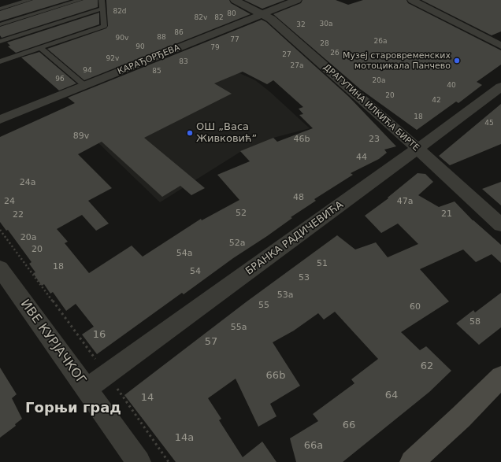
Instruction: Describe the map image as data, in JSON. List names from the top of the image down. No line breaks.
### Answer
{"streets":{"street":["КАРАЂОРЂЕВА","ДРАГУТИНА ИЛКИЋА БИРТЕ","БРАНКА РАДИЧЕВИЋА","ИВЕ КУРЈАЧКОГ"]},"crossings":[["КАРАЂОРЂЕВА","ДРАГУТИНА ИЛКИЋА БИРТЕ"],["ДРАГУТИНА ИЛКИЋА БИРТЕ","БРАНКА РАДИЧЕВИЋА"],["БРАНКА РАДИЧЕВИЋА","ИВЕ КУРЈАЧКОГ"]],"districts":["Горњи град"],"places":["Музеј старовременских мотоцикала Панчево","ОШ „Васа Живковић”"],"house_numbers":["82d","80","82v","82","30a","32","86","88","90v","77","26a","28","90","79","26","27","92v","83","27a","94","85","96","20a","40","20","42","18","45","89v","46b","23","44","24a","48","24","47a","52","21","22","20a","52a","20","54a","51","18","54","53","53a","55","60","58","55a","16","57","62","66b","64","14","66","14a","66a"]}
